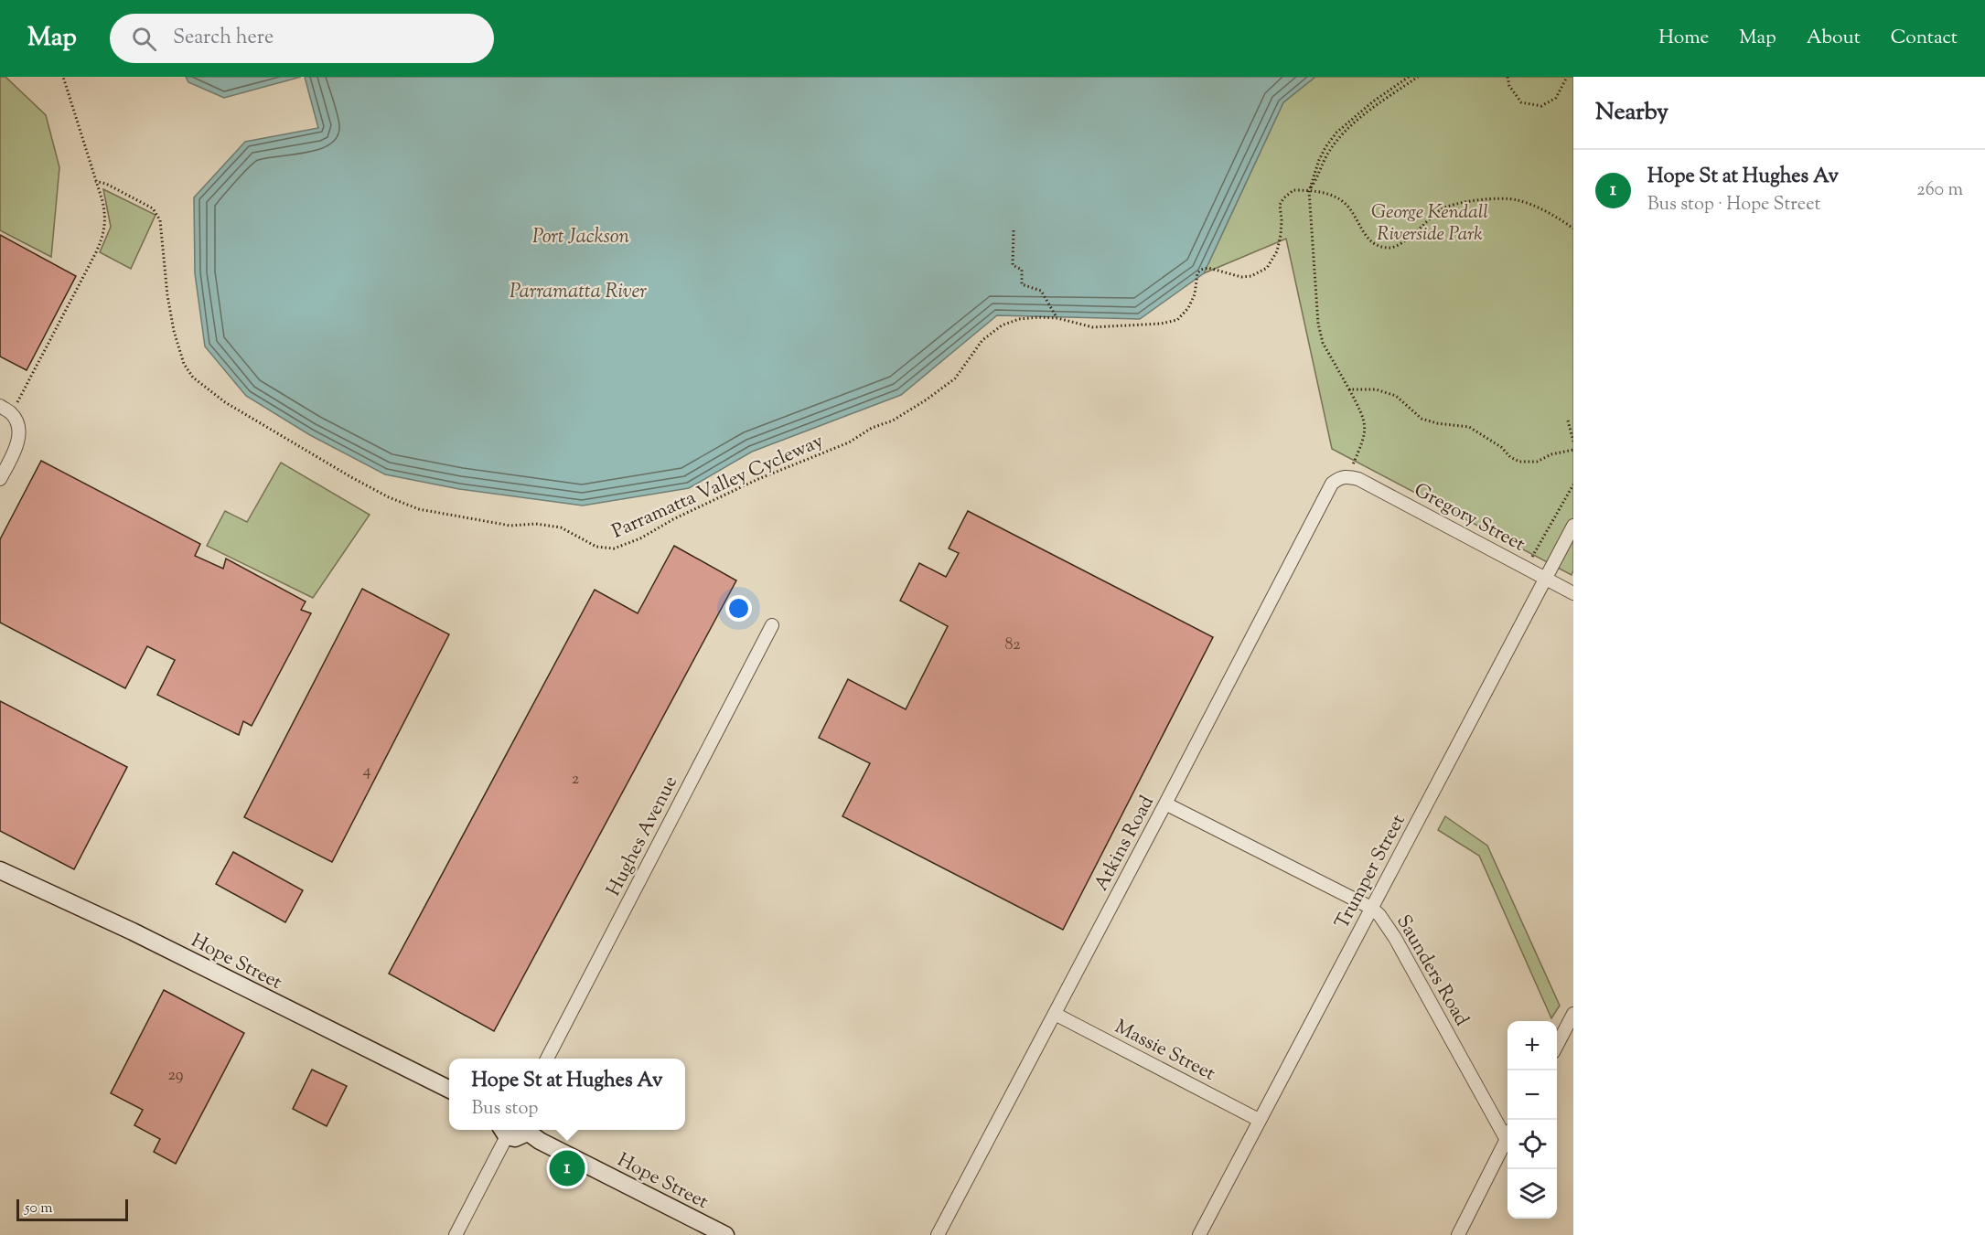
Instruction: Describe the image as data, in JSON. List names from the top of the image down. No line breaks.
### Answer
{"streets":{"street":["Gregory Street","Hughes Avenue","Atkins Road","Trumper Street","Hope Street","Saunders Road","Massie Street"],"path":["Parramatta Valley Cycleway"]},"crossings":[["Gregory Street","Atkins Road"],["Gregory Street","Trumper Street"],["Atkins Road","Saunders Road"],["Atkins Road","Massie Street"],["Trumper Street","Saunders Road"],["Trumper Street","Massie Street"]],"water":["Port Jackson","Parramatta River"],"parks":["George Kendall Riverside Park"],"house_numbers":["82","4","2","29"],"scale_bar":"50 m","page":{"header":"Map","search":"Search here","nav":["Home","Map","About","Contact"],"heading":"Nearby","list":[{"mark":"1","name":"Hope St at Hughes Av","note":"Bus stop · Hope Street","value":"260 m"}],"map_buttons":["+","−"],"popup":["Hope St at Hughes Av","Bus stop"],"pins":"1","scale":"50 m"}}
